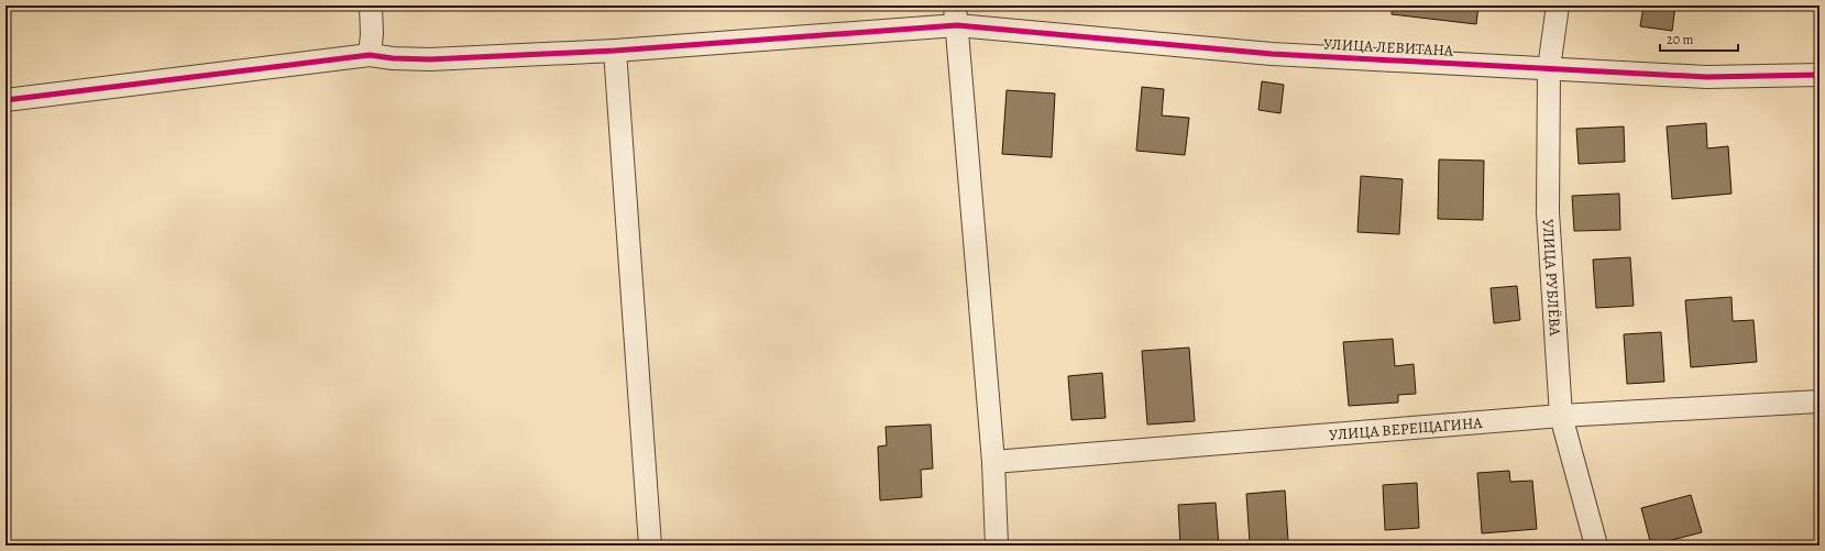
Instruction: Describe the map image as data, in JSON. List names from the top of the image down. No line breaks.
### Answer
{"streets":{"street":["УЛИЦА ЛЕВИТАНА","УЛИЦА РУБЛЁВА","УЛИЦА ВЕРЕЩАГИНА"]},"crossings":[["УЛИЦА ЛЕВИТАНА","УЛИЦА РУБЛЁВА"],["УЛИЦА РУБЛЁВА","УЛИЦА ВЕРЕЩАГИНА"]],"scale_bar":"20 m"}
